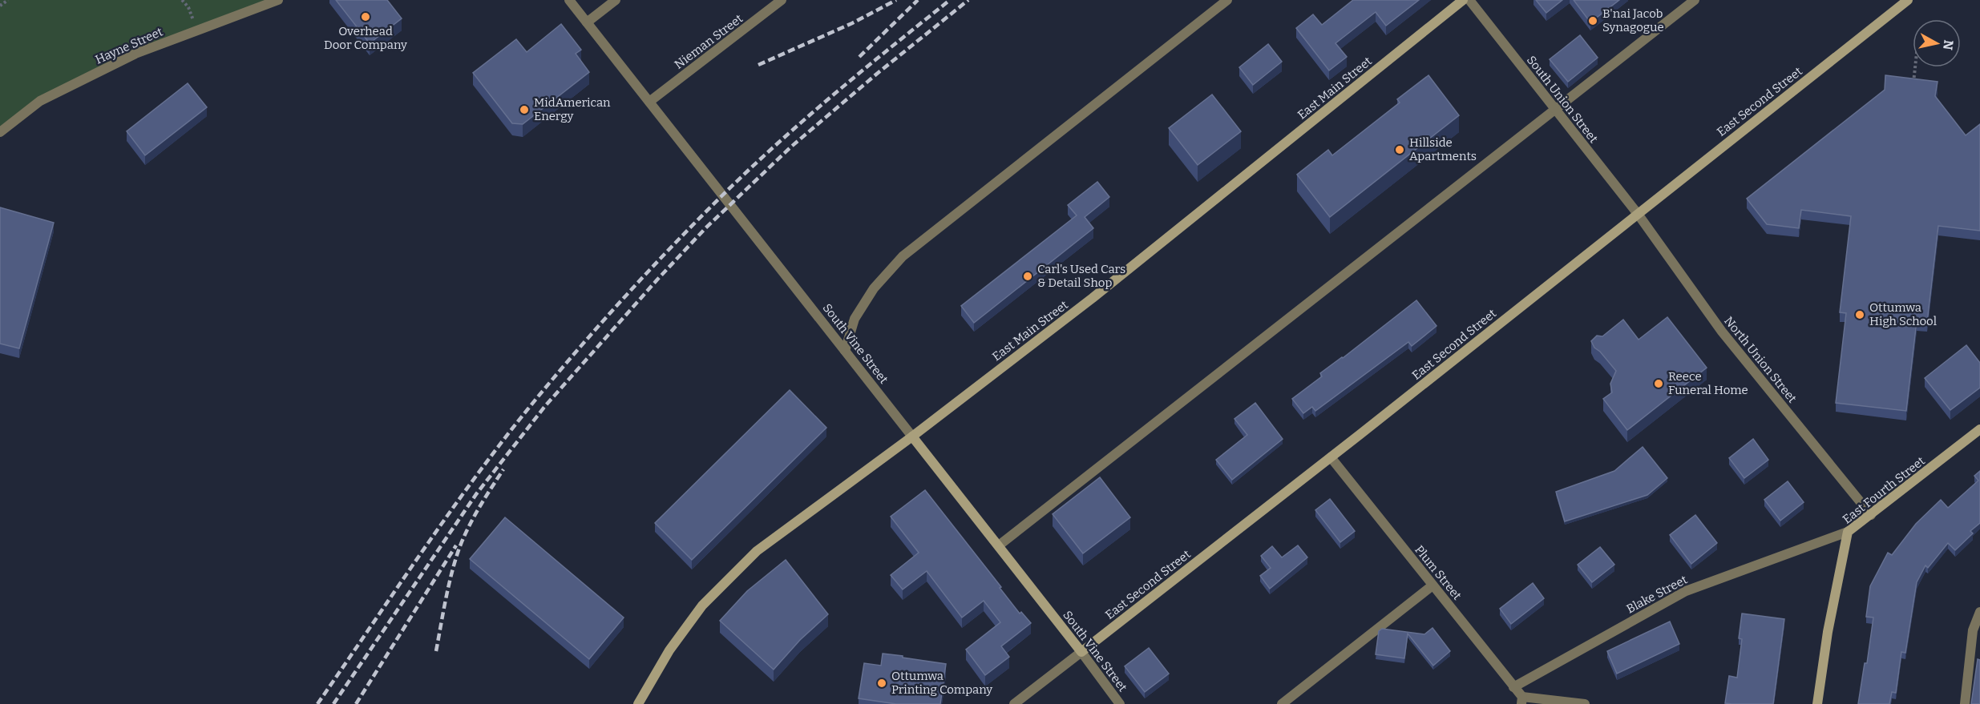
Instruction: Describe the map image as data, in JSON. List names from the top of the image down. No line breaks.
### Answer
{"streets":{"main road":["East Main Street","East Second Street","South Vine Street","East Fourth Street"],"street":["Nieman Street","Hayne Street","South Union Street","North Union Street","Plum Street","Blake Street"]},"crossings":[["Nieman Street","South Vine Street"],["East Main Street","South Vine Street"],["South Union Street","East Second Street"],["South Union Street","North Union Street"],["East Second Street","South Vine Street"],["East Second Street","North Union Street"],["East Second Street","Plum Street"],["North Union Street","East Fourth Street"],["East Fourth Street","Blake Street"],["Plum Street","Blake Street"]],"places":["Overhead Door Company","B'nai Jacob Synagogue","MidAmerican Energy","Hillside Apartments","Carl's Used Cars & Detail Shop","Ottumwa High School","Reece Funeral Home","Ottumwa Printing Company"],"north":"right"}
